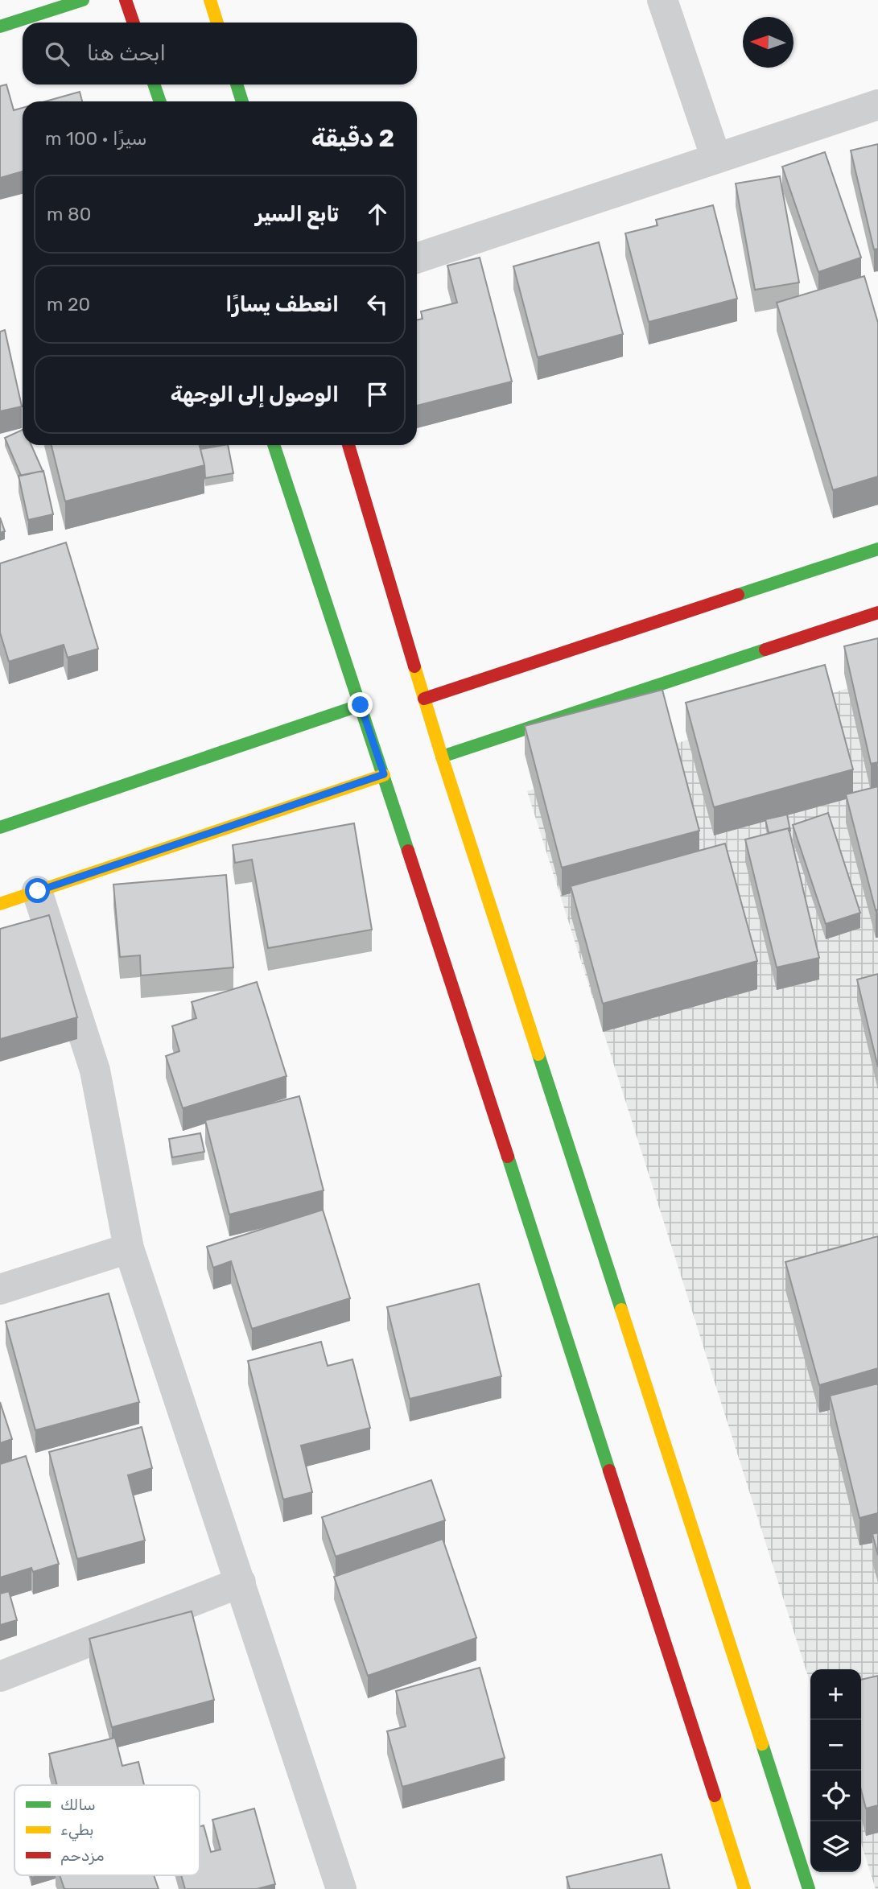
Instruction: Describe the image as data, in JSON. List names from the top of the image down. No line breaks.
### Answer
{"legend":["سالك","بطيء","مزدحم"],"north":"left","page":{"search":"ابحث هنا","heading":["2 دقيقة","سيرًا · 100 m"],"list":[["تابع السير","80 m"],["انعطف يسارًا","20 m"],"الوصول إلى الوجهة"],"map_buttons":["+","−"]}}
